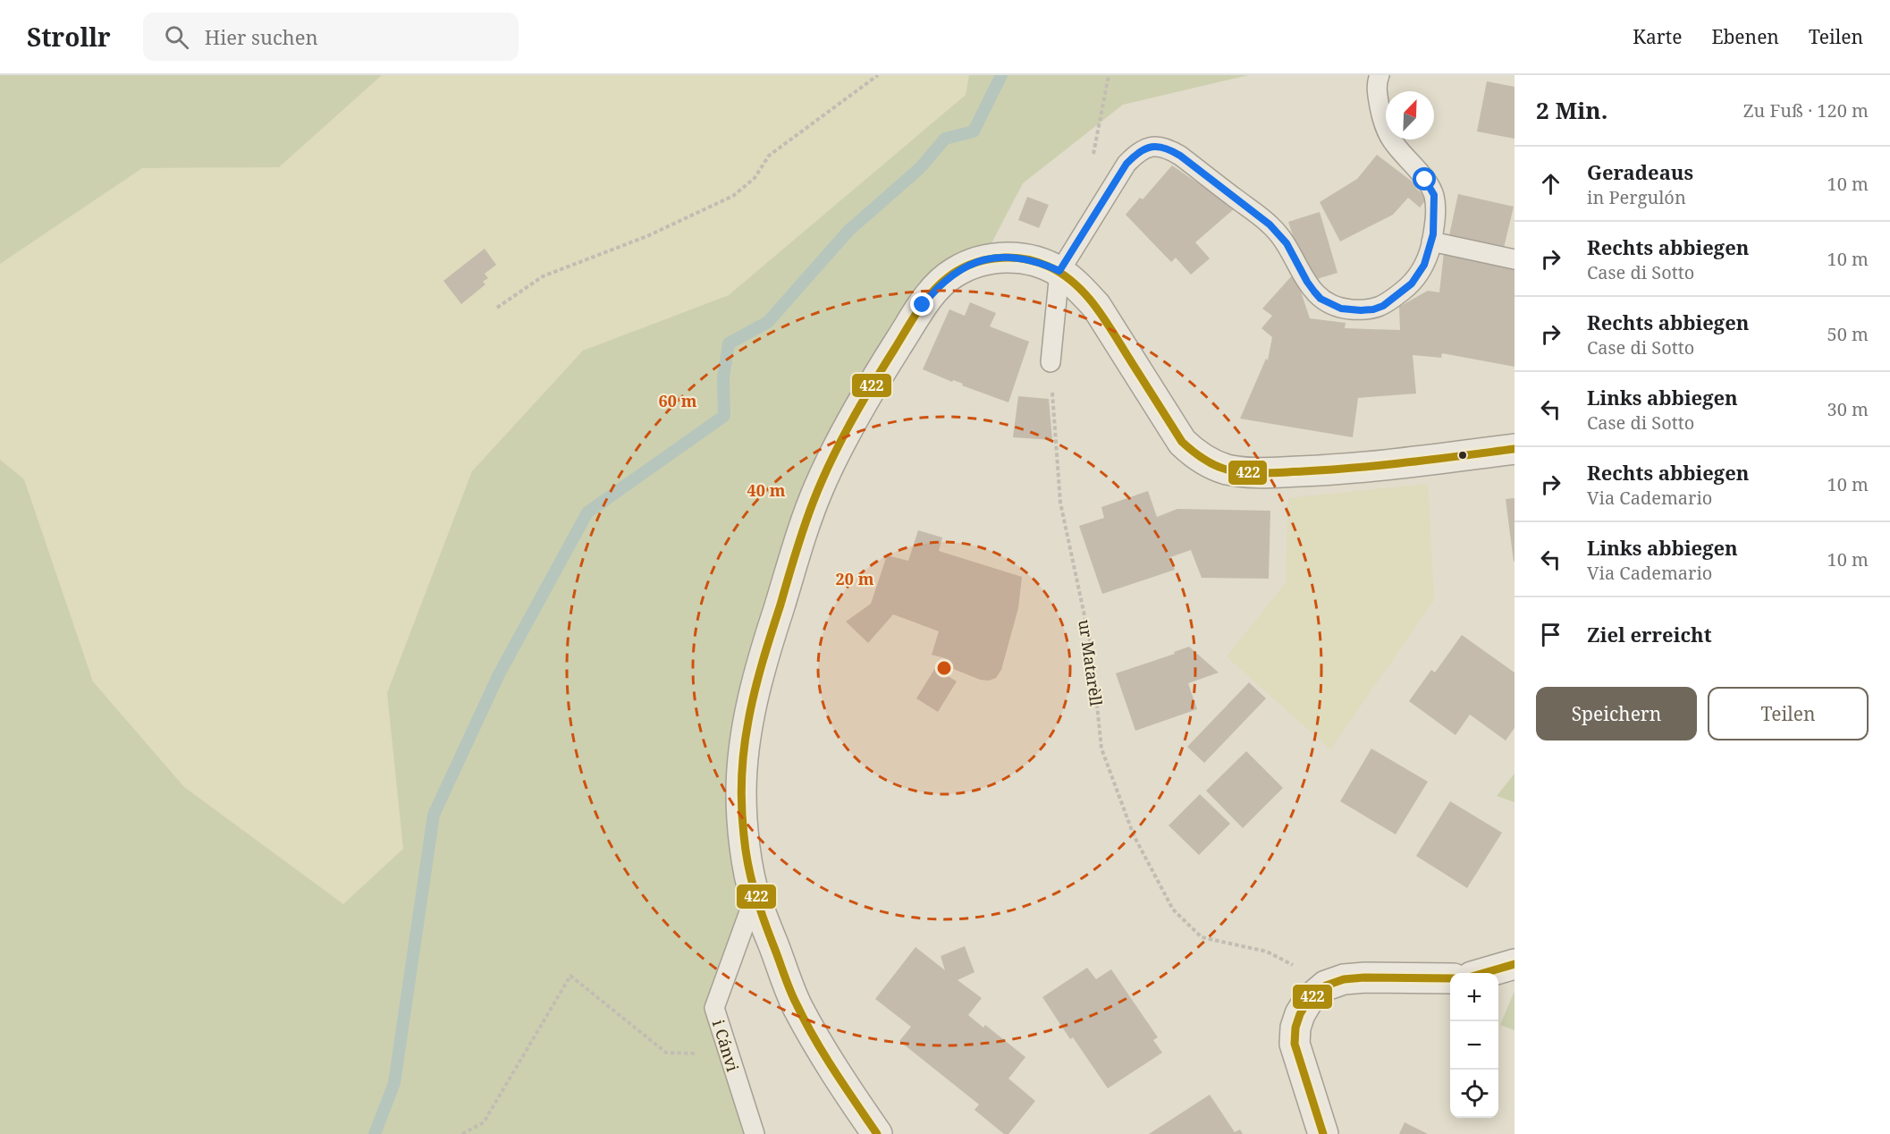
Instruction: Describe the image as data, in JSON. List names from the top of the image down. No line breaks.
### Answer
{"streets":{"lane":["i Cánvi"],"path":["ur Matarèll"]},"lines":["transit line 422"],"north":"top right","page":{"header":"Strollr","search":"Hier suchen","nav":["Karte","Ebenen","Teilen"],"heading":["2 Min.","Zu Fuß · 120 m"],"list":[["Geradeaus","in Pergulón","10 m"],["Rechts abbiegen","Case di Sotto","10 m"],["Rechts abbiegen","Case di Sotto","50 m"],["Links abbiegen","Case di Sotto","30 m"],["Rechts abbiegen","Via Cademario","10 m"],["Links abbiegen","Via Cademario","10 m"],"Ziel erreicht"],"buttons":["Speichern","Teilen"],"map_buttons":["+","−"]},"rings":["60 m","40 m","20 m"]}
